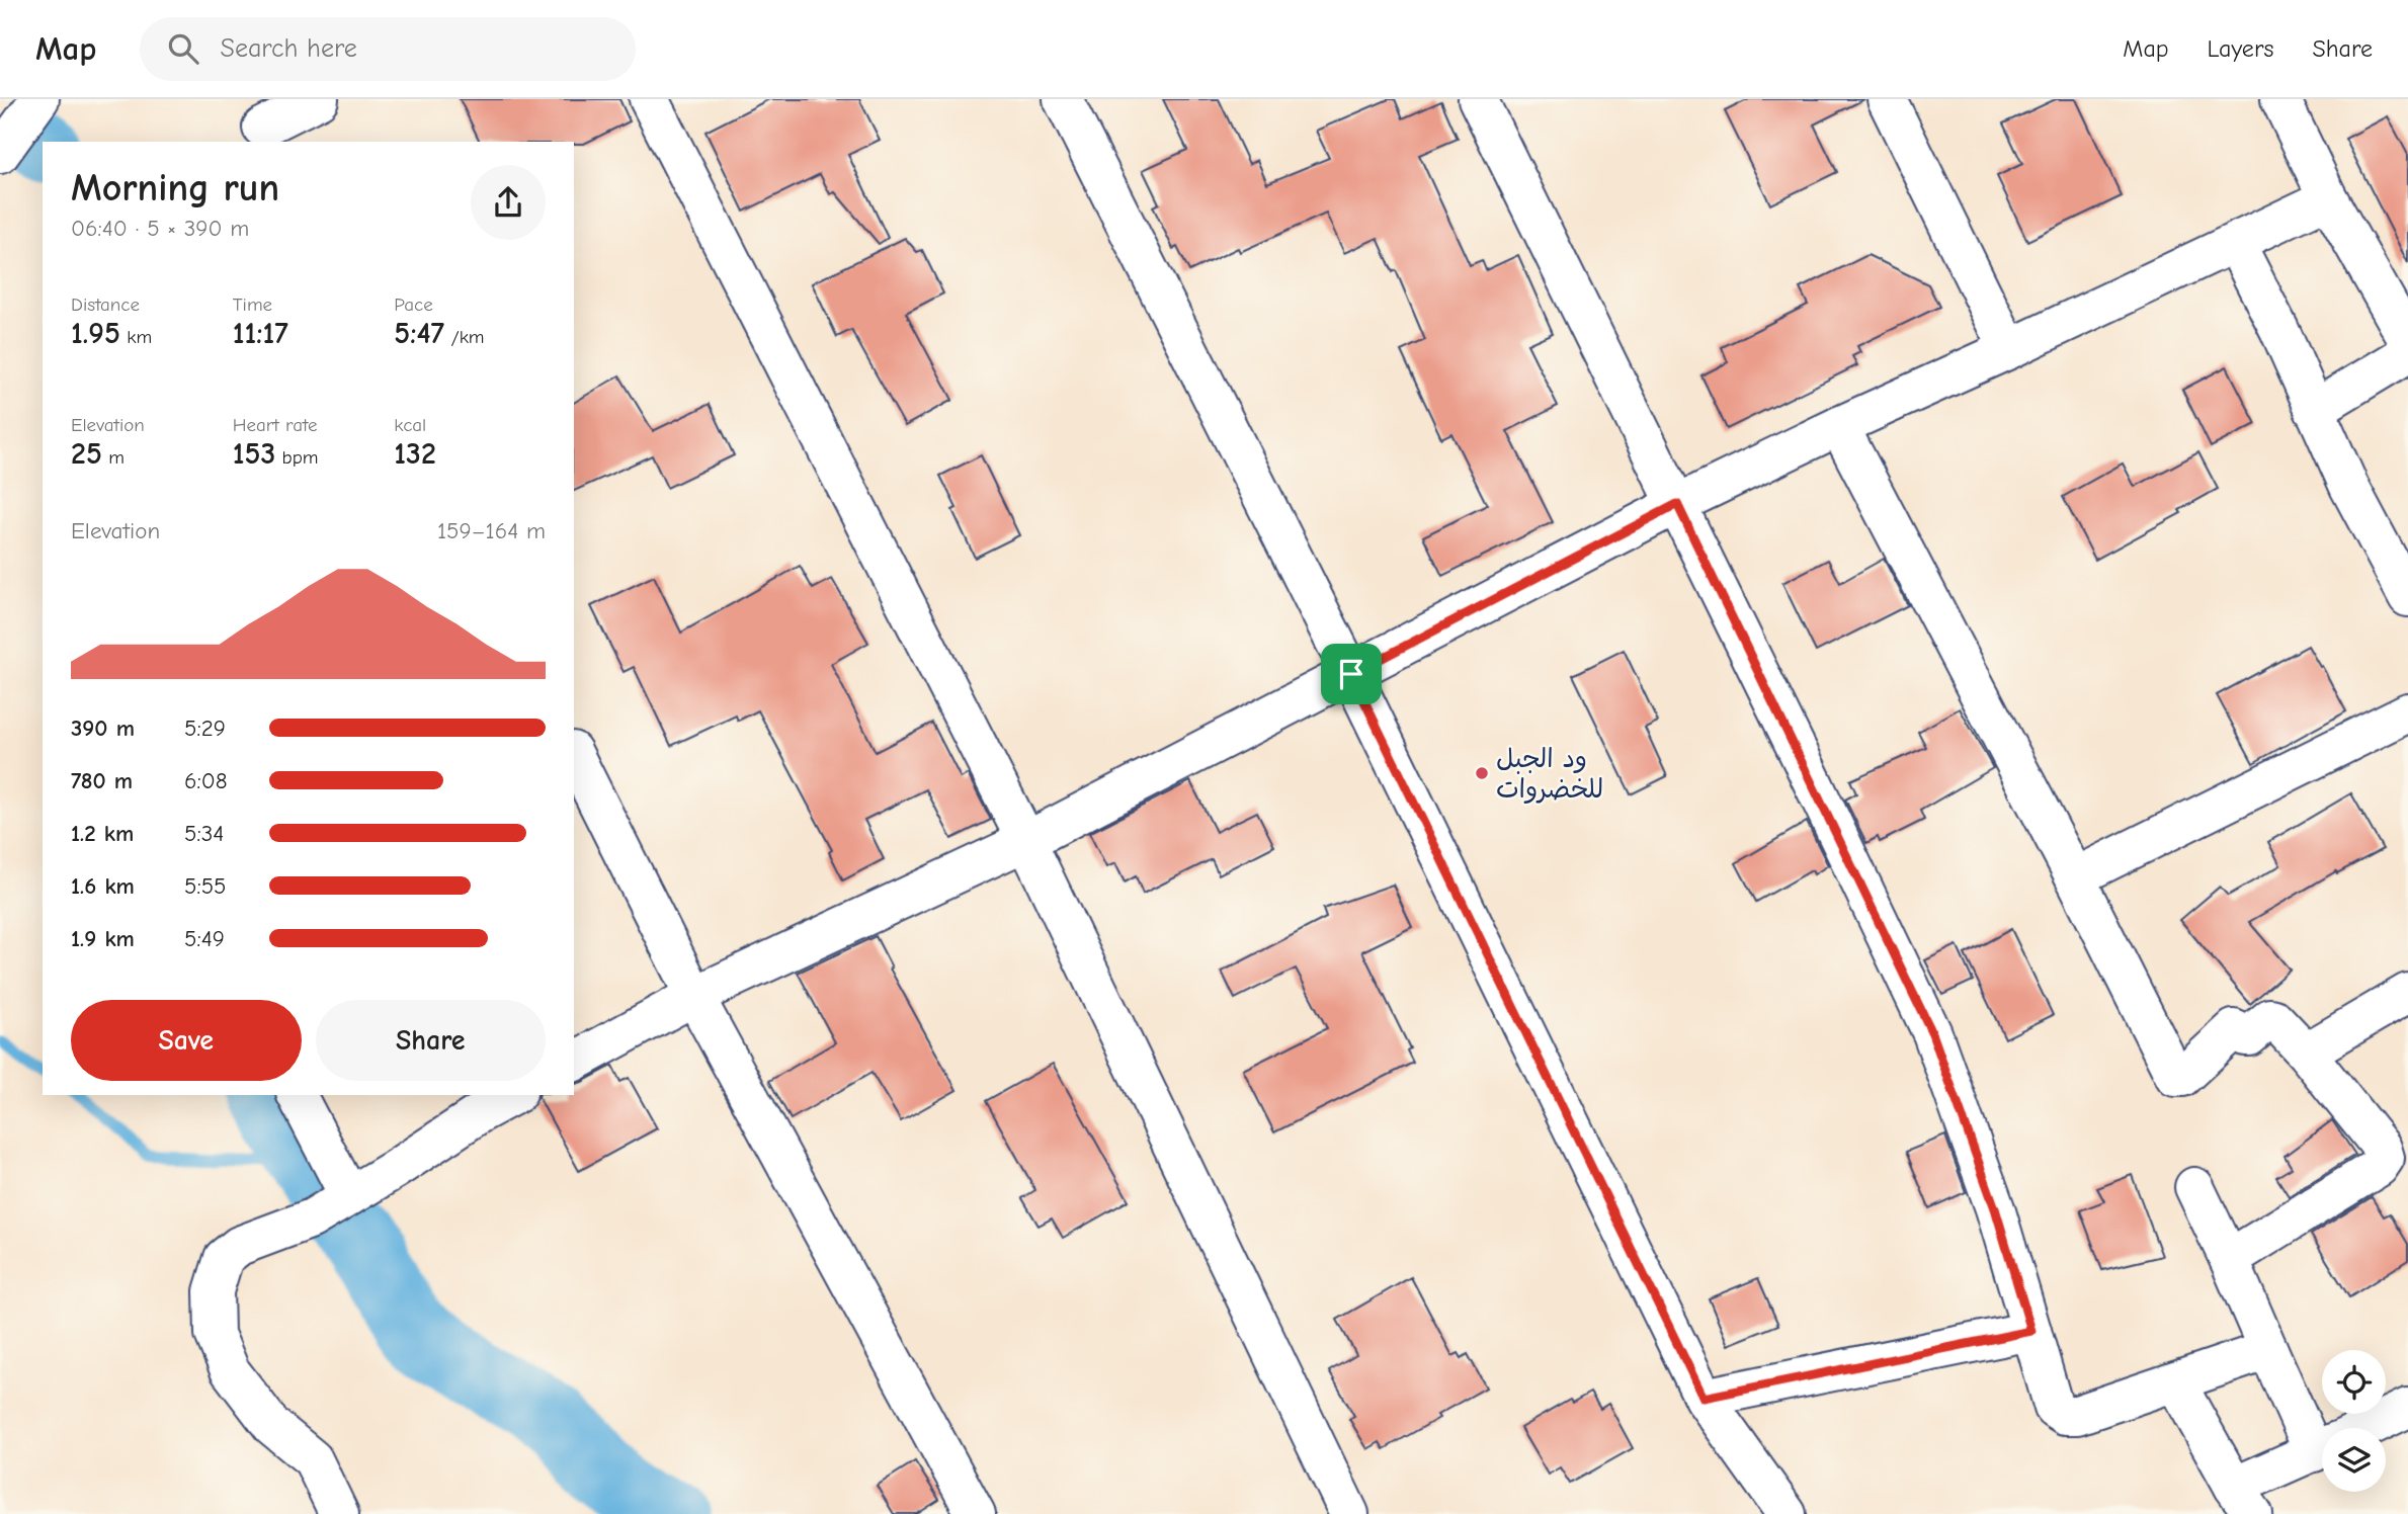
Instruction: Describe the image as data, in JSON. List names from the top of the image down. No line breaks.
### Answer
{"places":["ود الجبل للخضروات"],"page":{"header":"Map","search":"Search here","nav":["Map","Layers","Share"],"heading":["Morning run","06:40 · 5 × 390 m"],"stats":[["Distance","1.95 km"],["Time","11:17"],["Pace","5:47 /km"],["Elevation","25 m"],["Heart rate","153 bpm"],["kcal","132"]],"chart":["Elevation","159–164 m"],"list":[{"name":"390 m","note":"5:29"},{"name":"780 m","note":"6:08"},{"name":"1.2 km","note":"5:34"},{"name":"1.6 km","note":"5:55"},{"name":"1.9 km","note":"5:49"}],"buttons":["Save","Share"]}}
